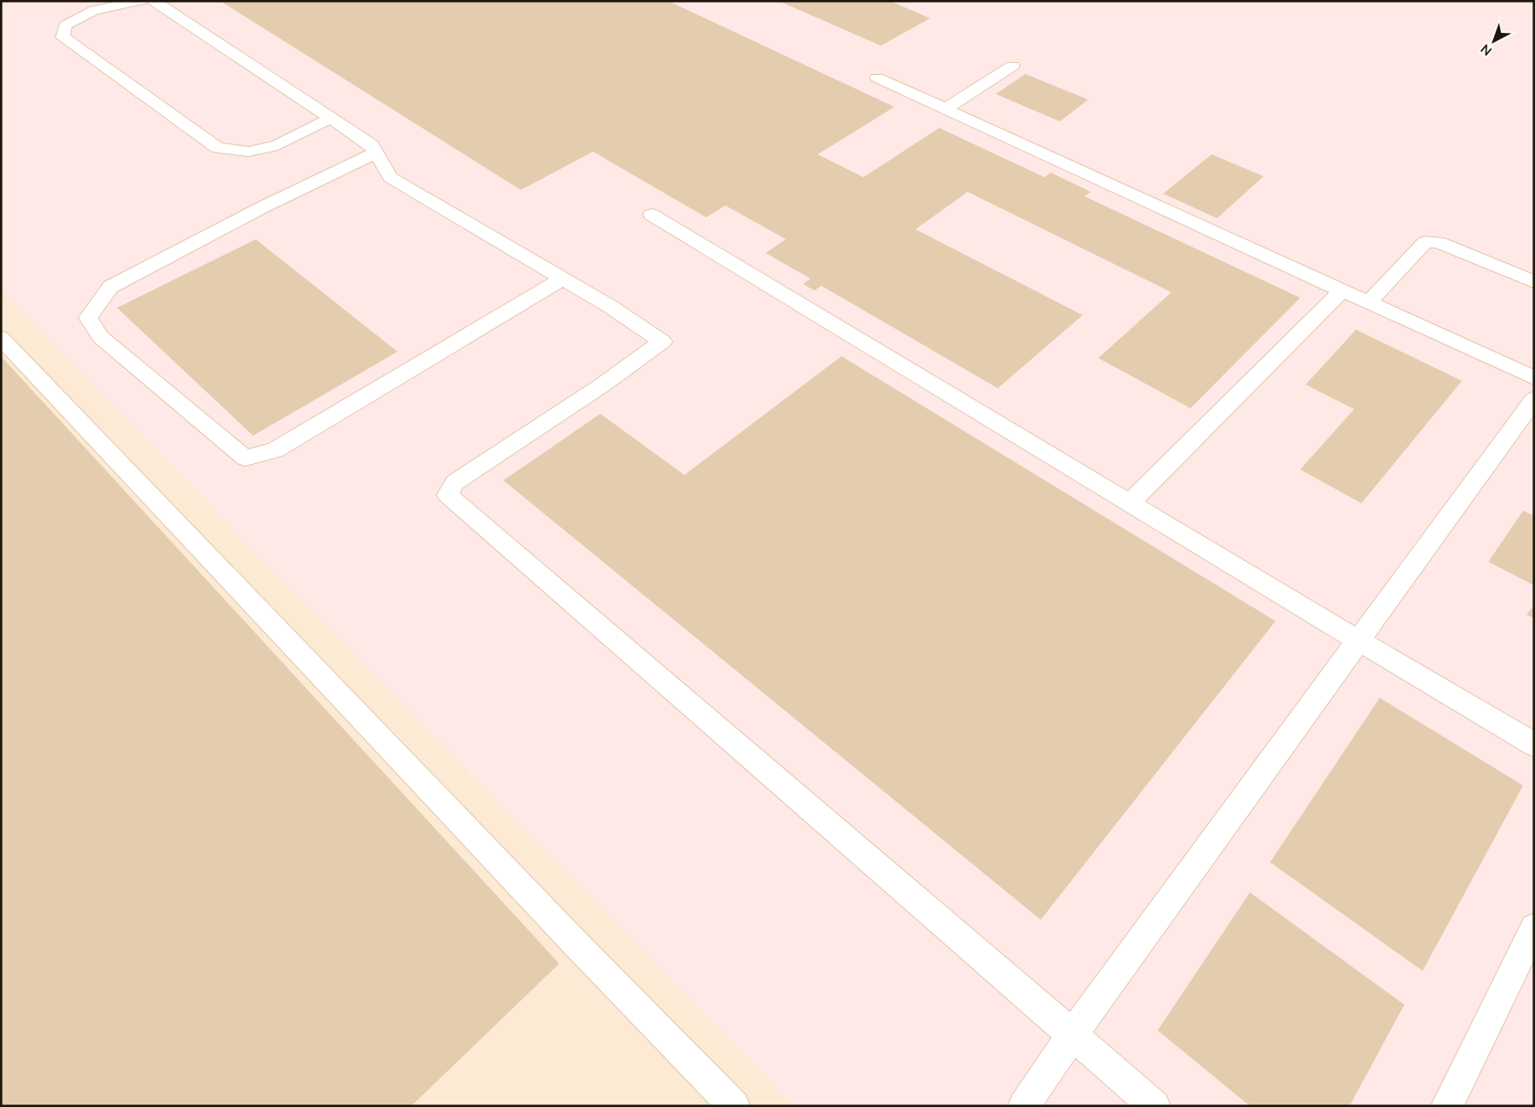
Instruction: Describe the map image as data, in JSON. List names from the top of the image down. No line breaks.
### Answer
{"north":"bottom left"}
